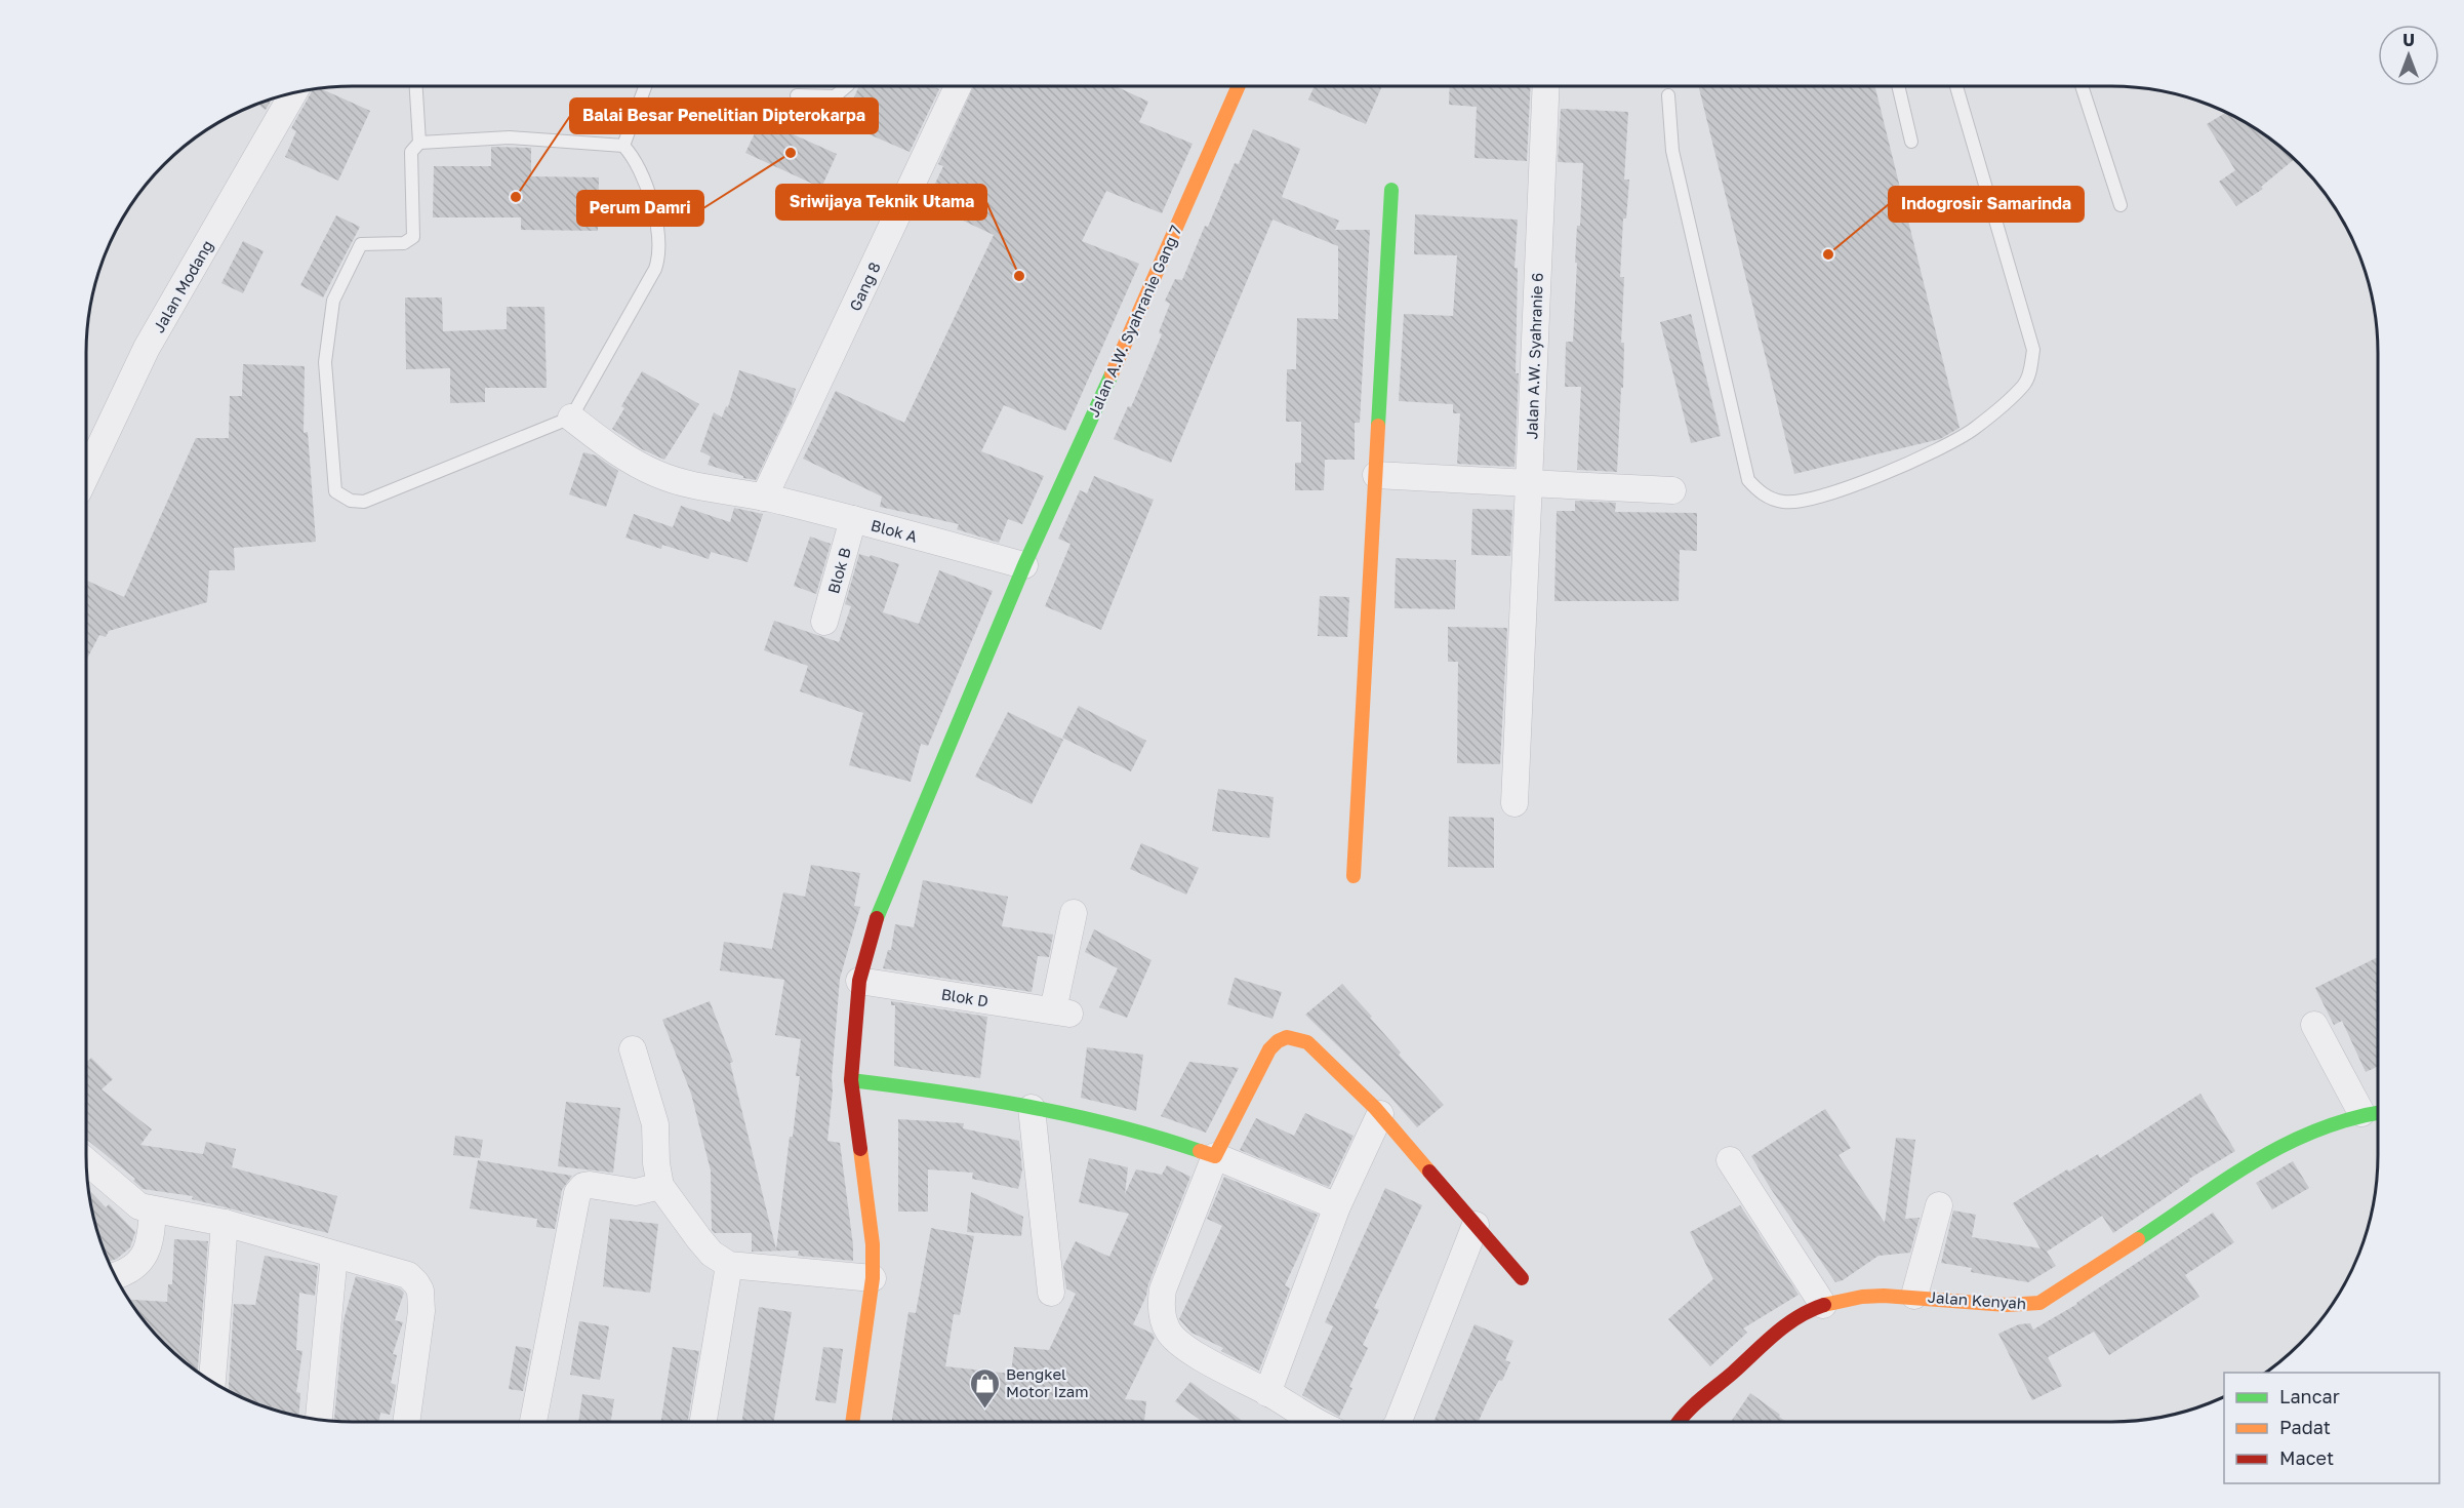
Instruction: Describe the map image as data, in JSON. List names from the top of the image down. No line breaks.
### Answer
{"streets":{"street":["Jalan Modang","Gang 8","Jalan A.W. Syahranie Gang 7","Jalan A.W. Syahranie 6","Blok A","Blok B","Blok D","Jalan Kenyah"]},"crossings":[["Gang 8","Blok A"],["Jalan A.W. Syahranie Gang 7","Blok A"],["Jalan A.W. Syahranie Gang 7","Blok D"],["Blok A","Blok B"]],"places":{"other":["Perum Damri","Balai Besar Penelitian Dipterokarpa","Indogrosir Samarinda","Sriwijaya Teknik Utama"],"shop":["Bengkel Motor Izam"]},"legend":["Lancar","Padat","Macet"],"north":"top"}
